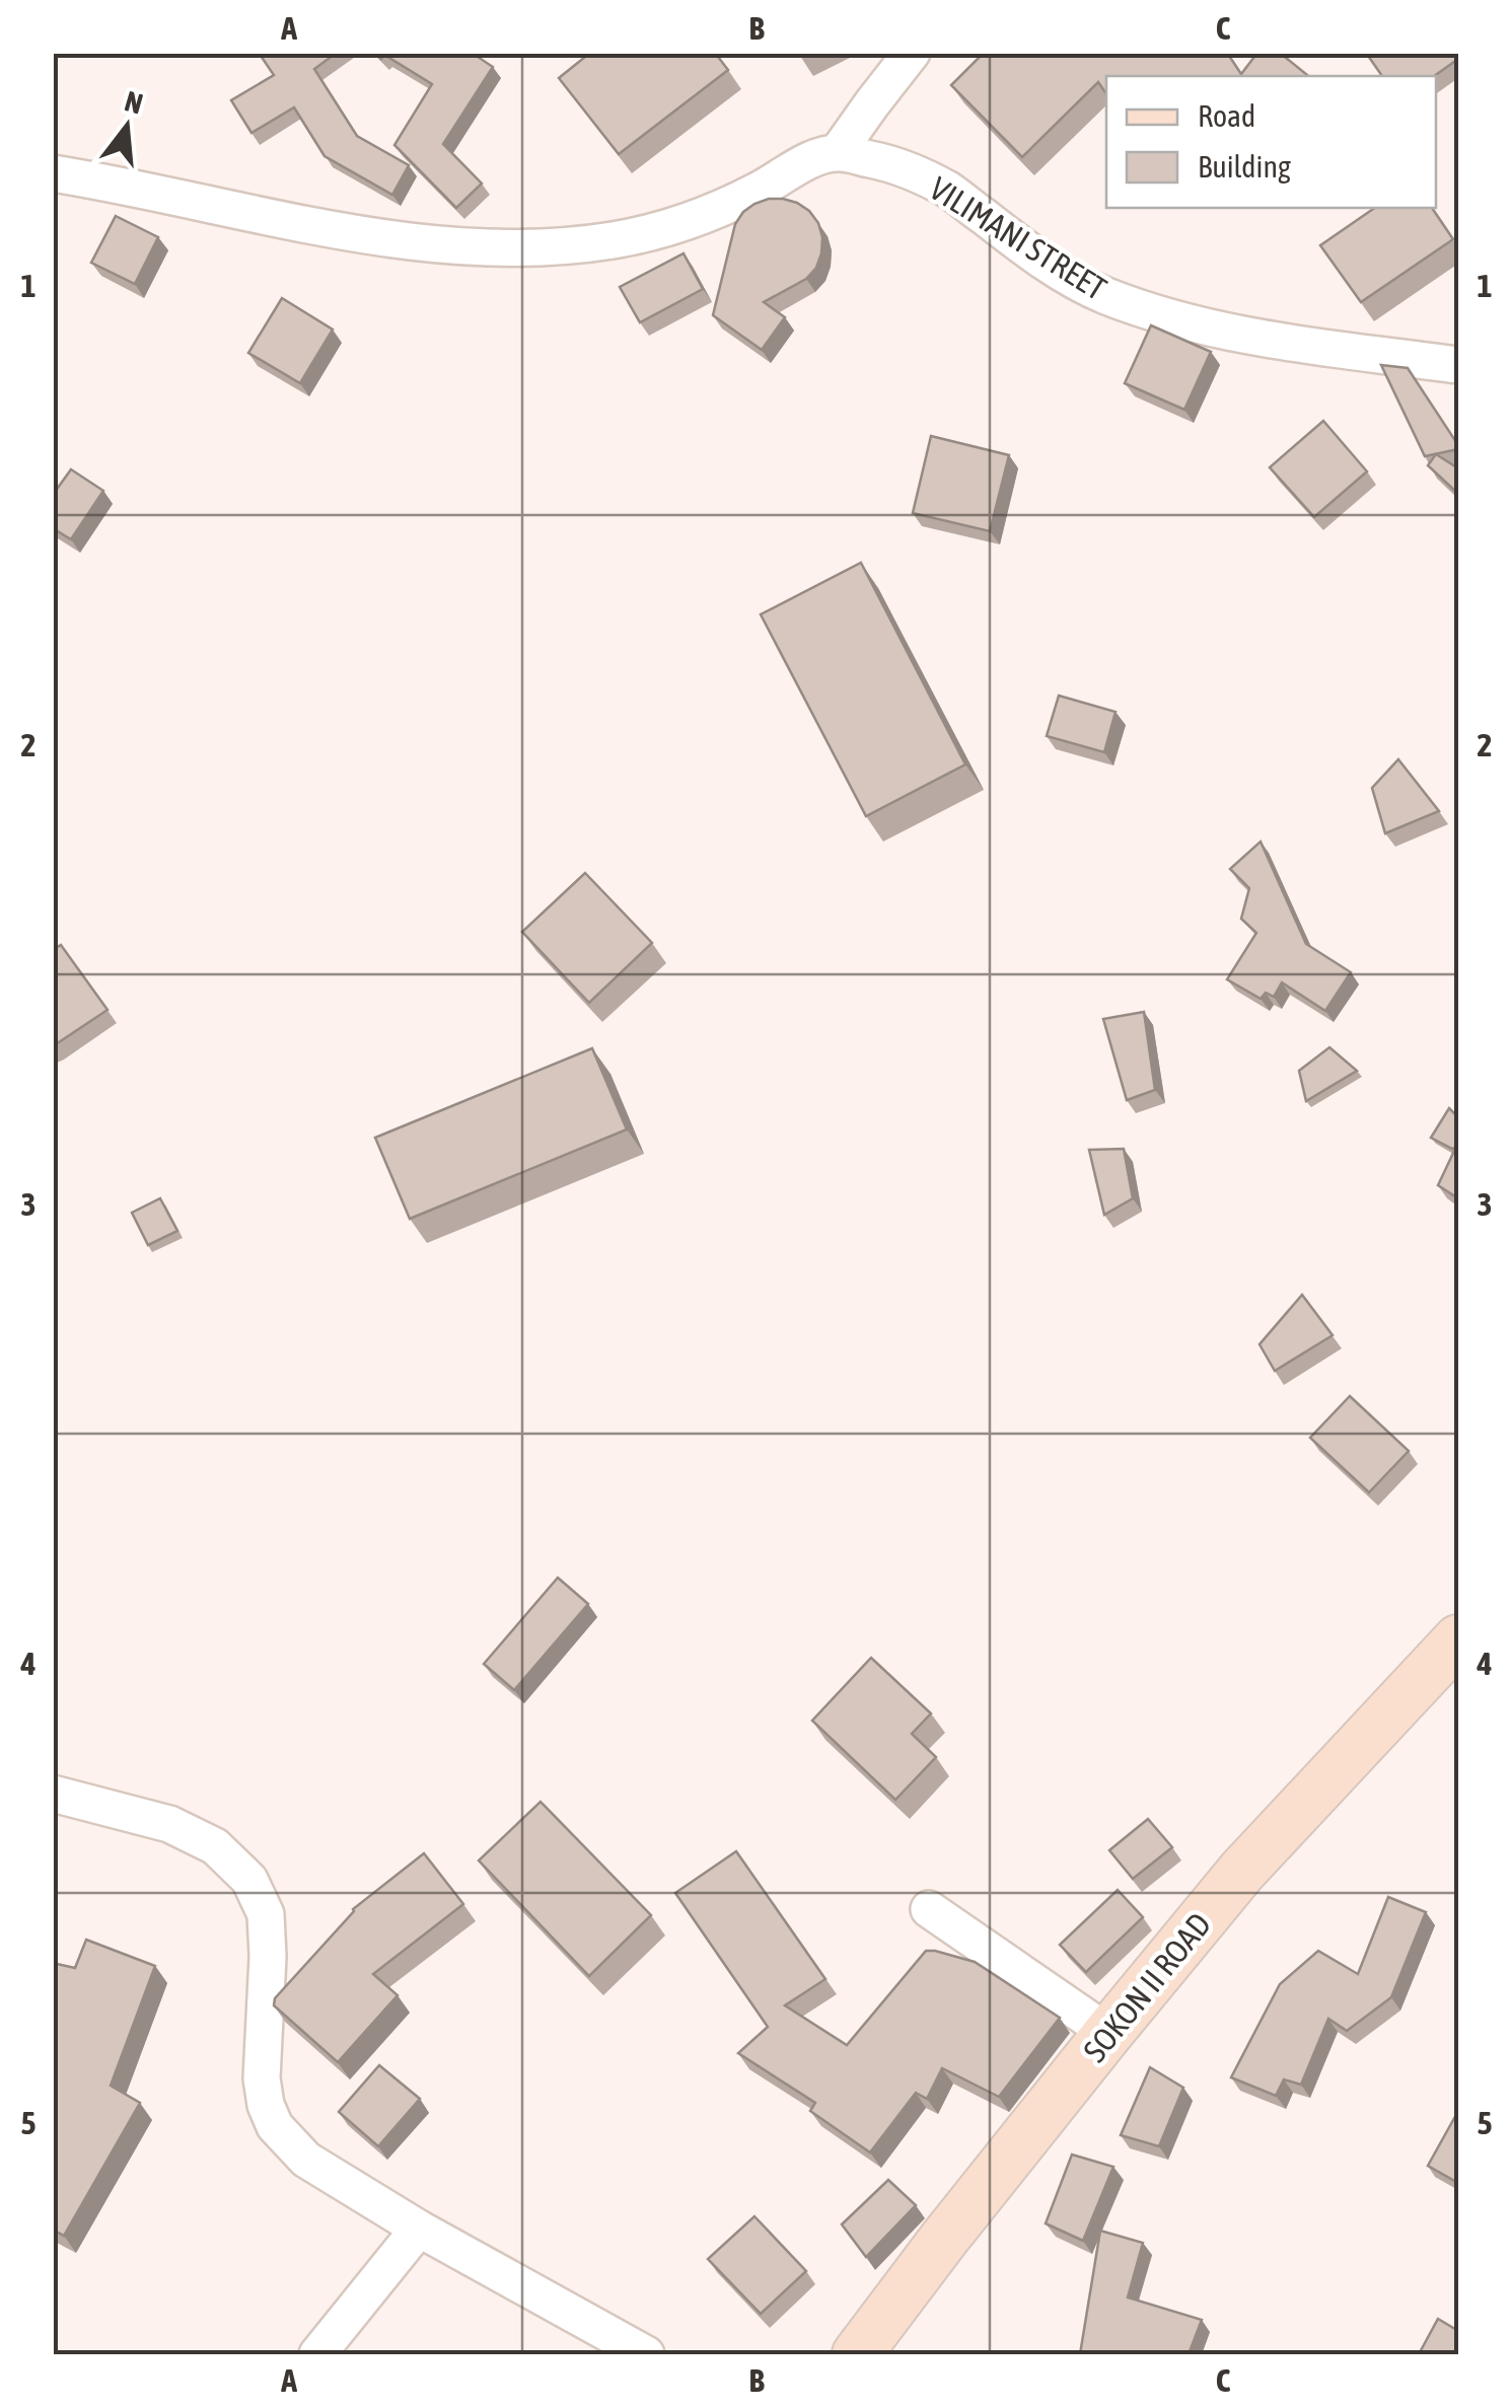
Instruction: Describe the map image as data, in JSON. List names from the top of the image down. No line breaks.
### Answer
{"streets":{"street":["VILIMANI STREET","SOKON II ROAD"]},"legend":["Road","Building"],"north":"top","grid":{"columns":["A","B","C"],"rows":["1","2","3","4","5"]}}
